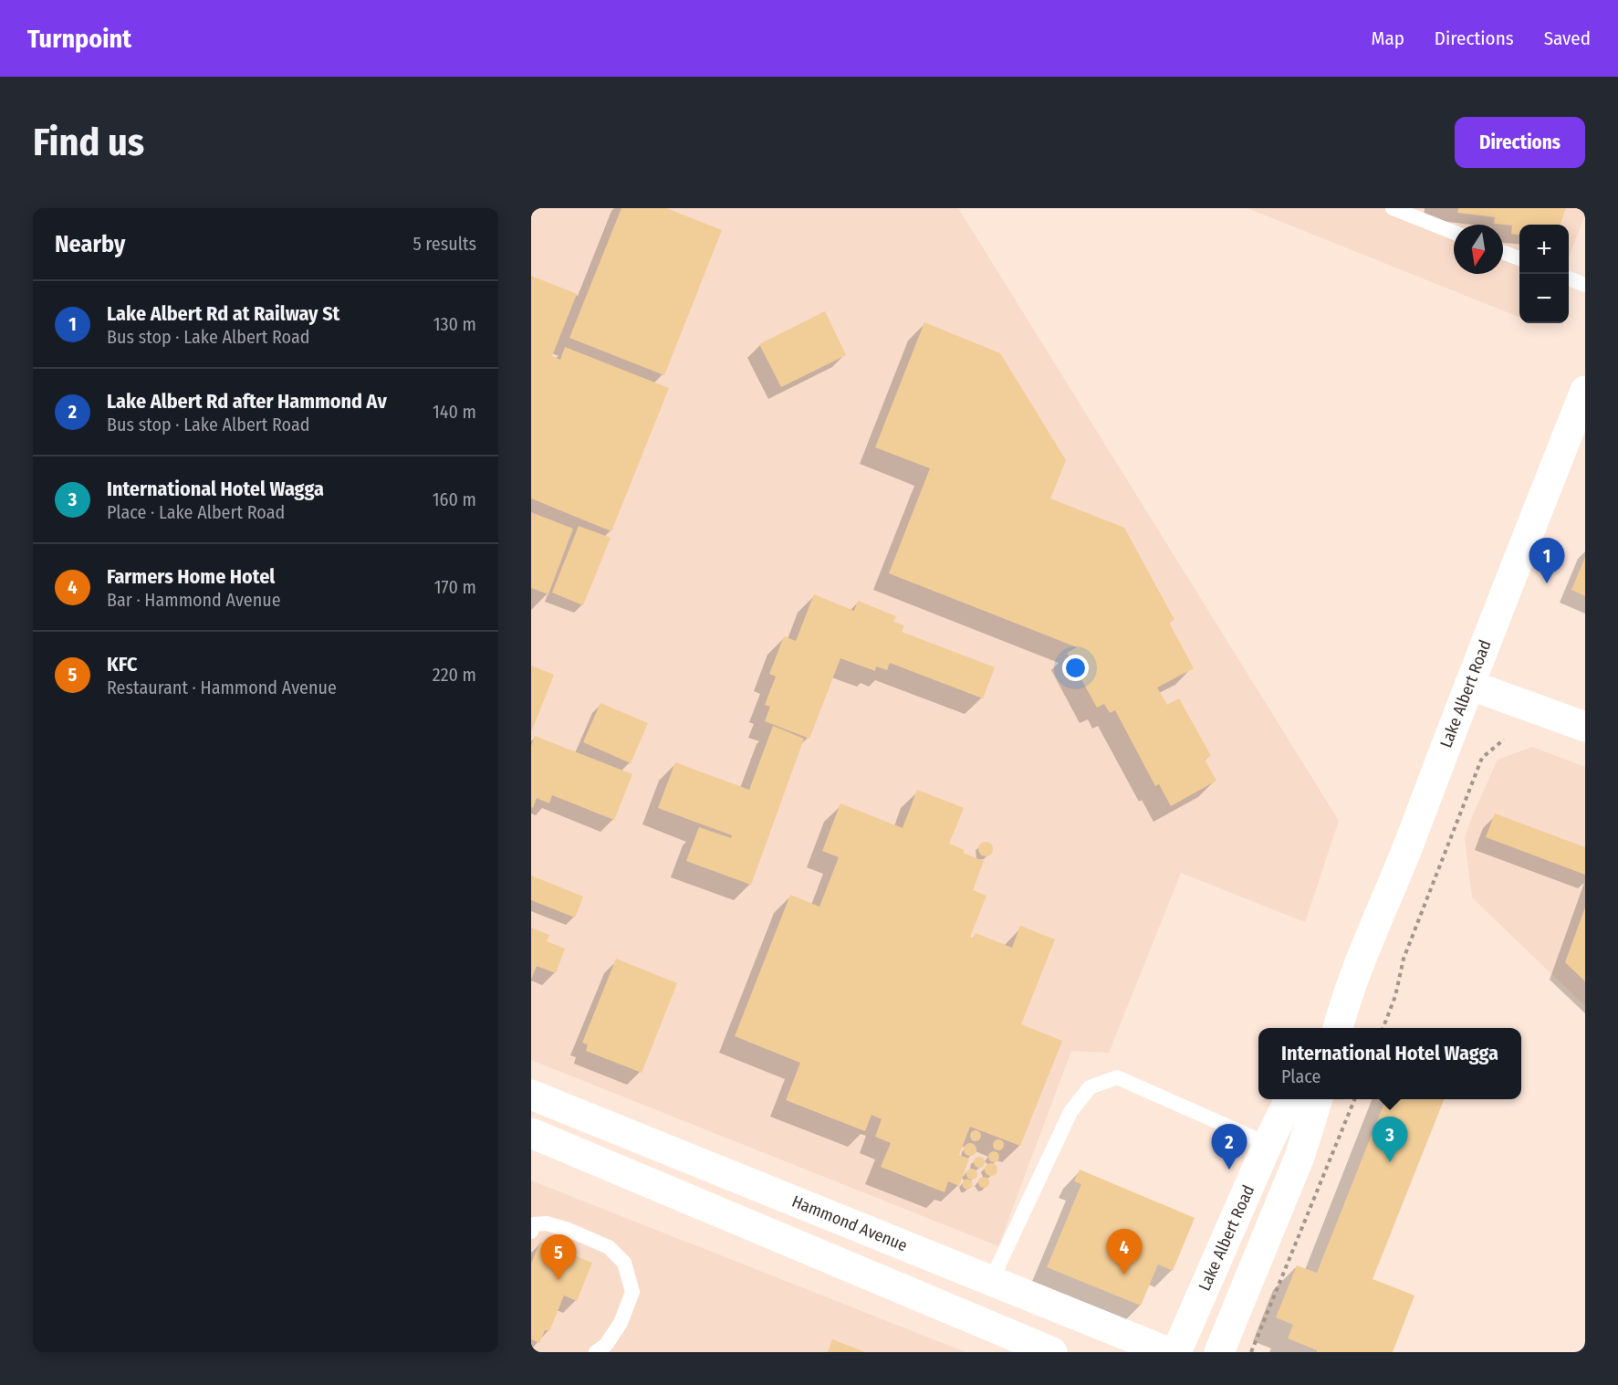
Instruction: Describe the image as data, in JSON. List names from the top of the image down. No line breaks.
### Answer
{"streets":{"main road":["Lake Albert Road","Hammond Avenue"]},"north":"bottom","page":{"header":"Turnpoint","nav":["Map","Directions","Saved"],"buttons":"Directions","title":"Find us","heading":["Nearby","5 results"],"map_buttons":["+","−"],"list":[{"mark":"1","name":"Lake Albert Rd at Railway St","note":"Bus stop · Lake Albert Road","value":"130 m"},{"mark":"2","name":"Lake Albert Rd after Hammond Av","note":"Bus stop · Lake Albert Road","value":"140 m"},{"mark":"3","name":"International Hotel Wagga","note":"Place · Lake Albert Road","value":"160 m"},{"mark":"4","name":"Farmers Home Hotel","note":"Bar · Hammond Avenue","value":"170 m"},{"mark":"5","name":"KFC","note":"Restaurant · Hammond Avenue","value":"220 m"}],"pins":["1","3","2","4","5"],"popup":["International Hotel Wagga","Place"]}}
